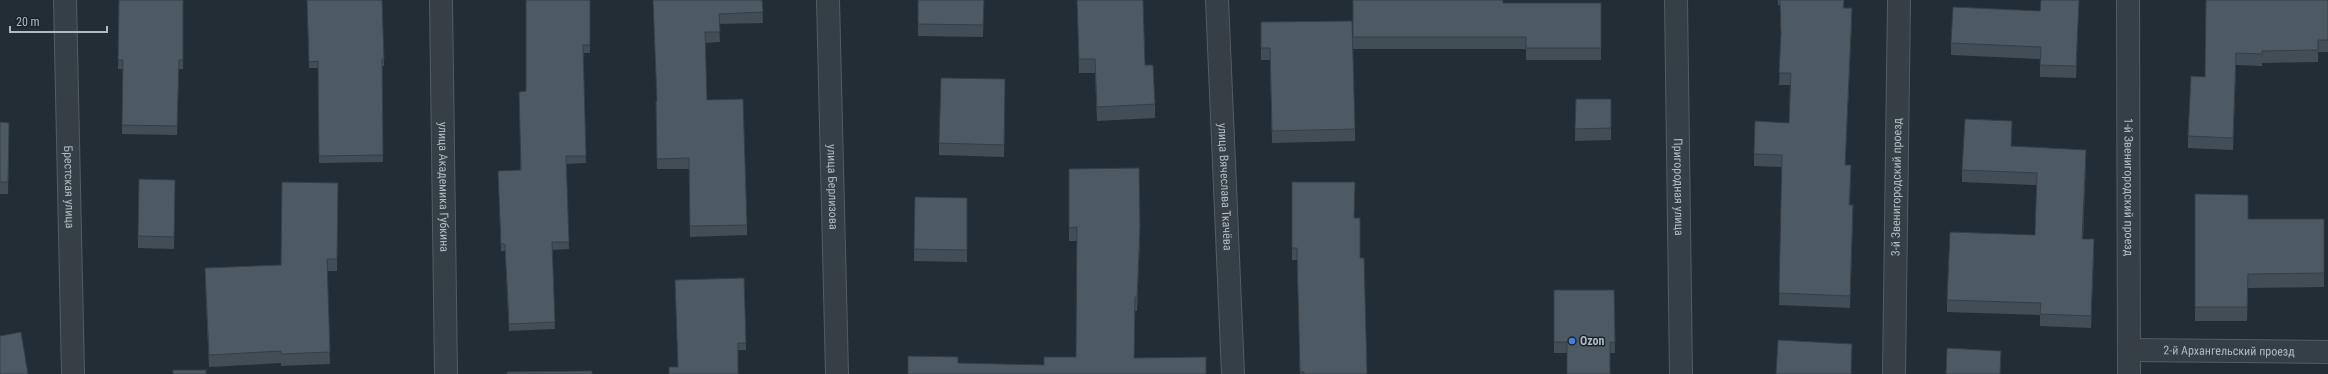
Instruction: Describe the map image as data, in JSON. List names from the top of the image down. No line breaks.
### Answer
{"streets":{"street":["Брестская улица","улица Академика Губкина","улица Берлизова","улица Вячеслава Ткачёва","Пригородная улица","3-й Звенигородский проезд","1-й Звенигородский проезд","2-й Архангельский проезд"]},"crossings":[["1-й Звенигородский проезд","2-й Архангельский проезд"]],"places":["Ozon"],"scale_bar":"20 m"}
